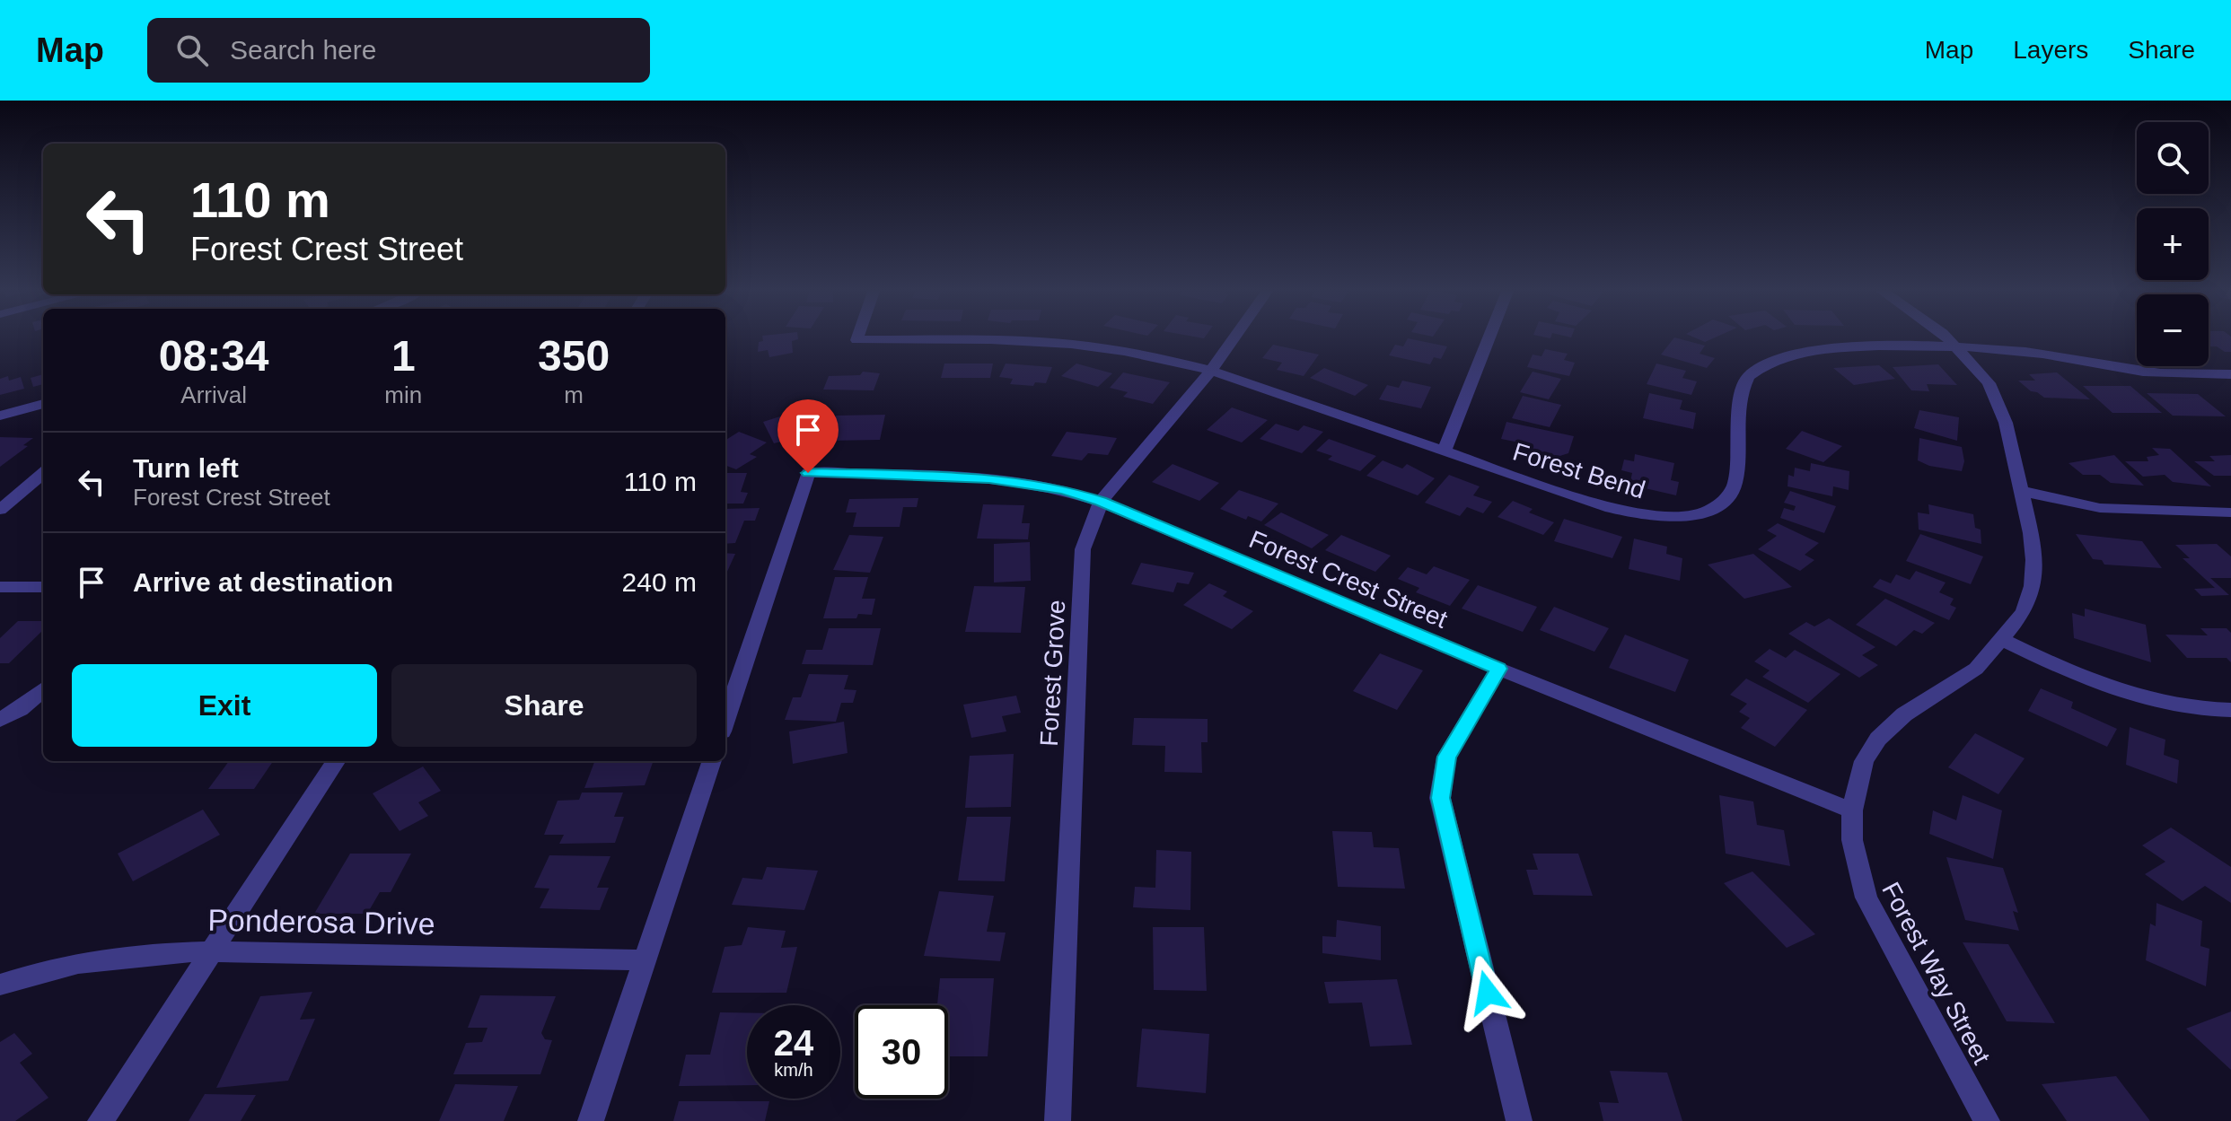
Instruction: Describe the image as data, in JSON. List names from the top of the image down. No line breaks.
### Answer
{"streets":{"street":["Forest Bend","Forest Crest Street","Forest Grove","Ponderosa Drive","Forest Way Street"]},"crossings":[["Forest Bend","Forest Grove"],["Forest Bend","Forest Way Street"],["Forest Crest Street","Forest Grove"],["Forest Crest Street","Forest Way Street"]],"page":{"header":"Map","search":"Search here","nav":["Map","Layers","Share"],"map_buttons":["+","−"],"turn":["110 m","Forest Crest Street"],"eta":["08:34","Arrival","1","min","350","m"],"list":[{"name":"Turn left","note":"Forest Crest Street","value":"110 m"},{"name":"Arrive at destination","value":"240 m"}],"buttons":["Exit","Share"],"speed":"24 km/h","limit":"30"}}
